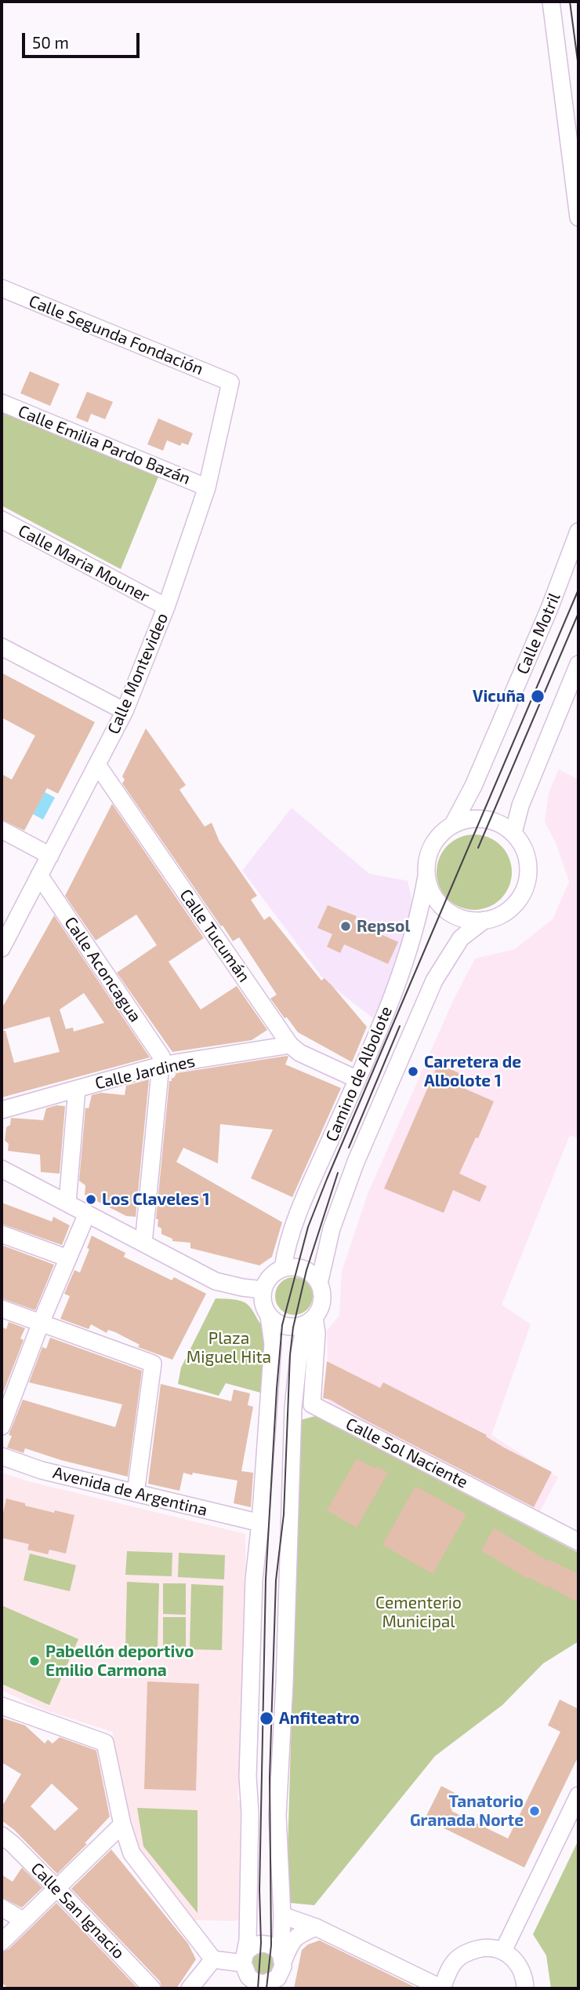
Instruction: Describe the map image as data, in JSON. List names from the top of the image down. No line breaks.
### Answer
{"streets":{"street":["Calle Segunda Fondación","Calle Emilia Pardo Bazán","Calle Maria Mouner","Calle Motril","Calle Montevideo","Calle Tucumán","Calle Aconcagua","Calle Jardines","Camino de Albolote","Calle Sol Naciente","Avenida de Argentina","Calle San Ignacio"]},"crossings":[["Calle Segunda Fondación","Calle Montevideo"],["Calle Emilia Pardo Bazán","Calle Montevideo"],["Calle Maria Mouner","Calle Montevideo"],["Calle Motril","Camino de Albolote"],["Calle Montevideo","Calle Tucumán"],["Calle Montevideo","Calle Aconcagua"],["Calle Tucumán","Calle Jardines"],["Calle Tucumán","Camino de Albolote"],["Calle Aconcagua","Calle Jardines"],["Camino de Albolote","Calle Sol Naciente"]],"parks":["Plaza Miguel Hita","Cementerio Municipal"],"places":["Vicuña","Repsol","Carretera de Albolote 1","Los Claveles 1","Pabellón deportivo Emilio Carmona","Anfiteatro","Tanatorio Granada Norte"],"scale_bar":"50 m"}
